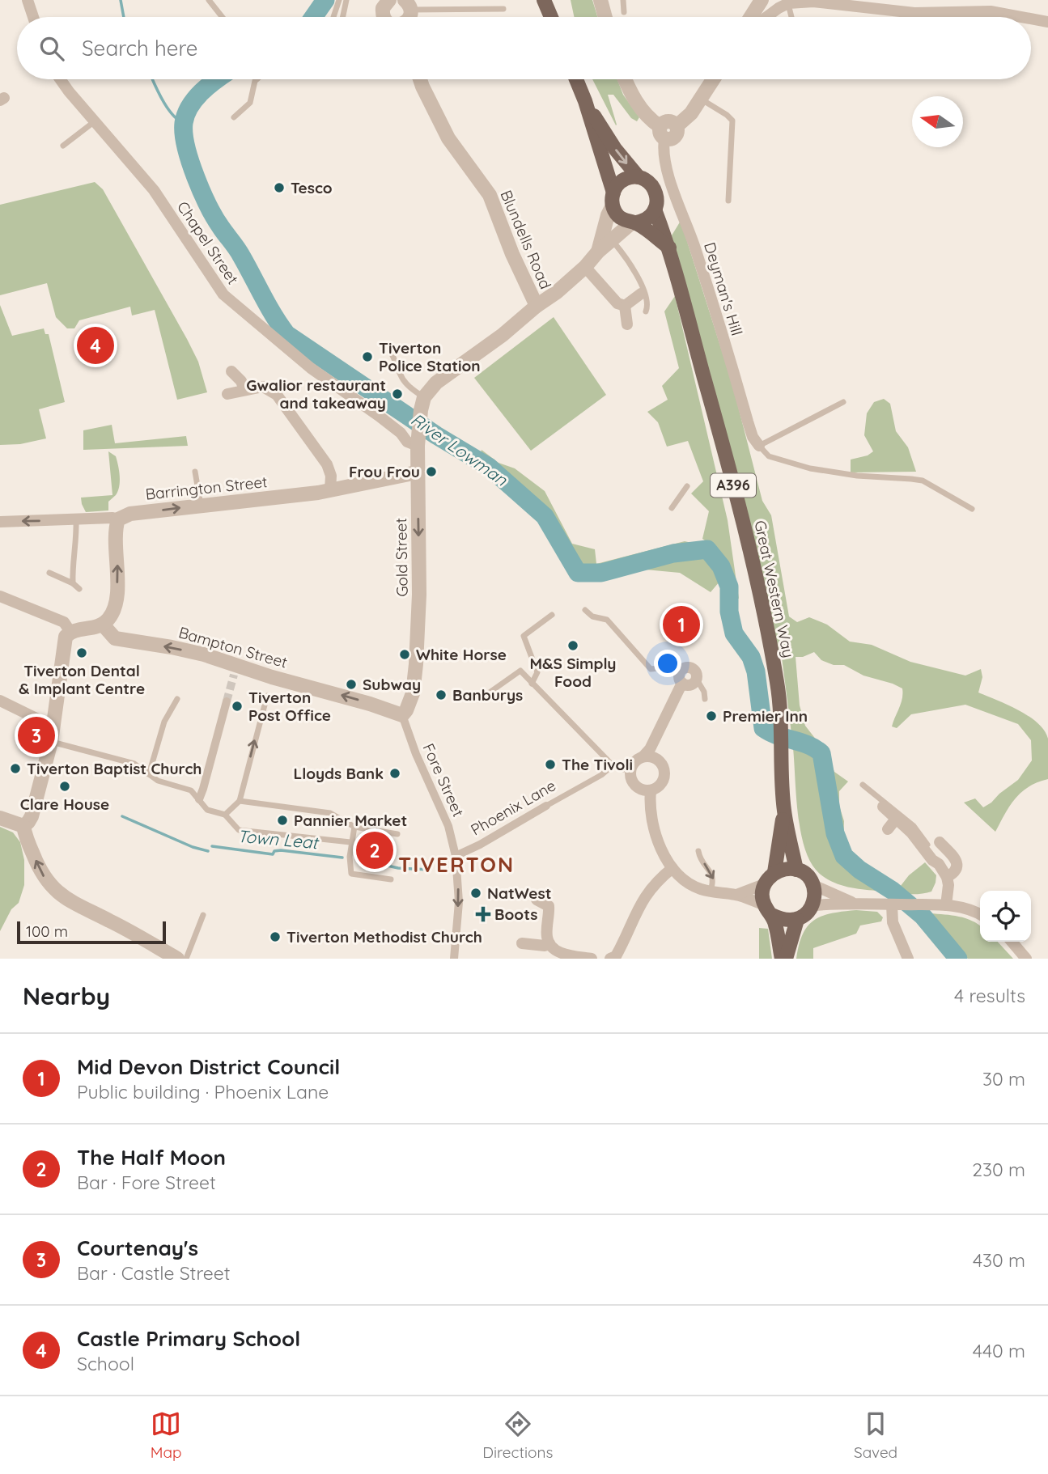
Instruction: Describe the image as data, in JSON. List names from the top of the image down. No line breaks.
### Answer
{"streets":{"main road":["A396","Great Western Way"],"street":["Blundells Road","Chapel Street","Deyman's Hill","Barrington Street","Gold Street","Bampton Street","Fore Street","Phoenix Lane"]},"crossings":[["Chapel Street","Gold Street"],["A396","Great Western Way"],["Barrington Street","Gold Street"],["Gold Street","Bampton Street"],["Gold Street","Fore Street"],["Bampton Street","Fore Street"],["Fore Street","Phoenix Lane"]],"one_way":["Gold Street","Fore Street"],"districts":["TIVERTON"],"water":["River Lowman","Town Leat"],"places":{"other":["Tesco","Tiverton Police Station","Gwalior restaurant and takeaway","Frou Frou","M&S Simply Food","Tiverton Dental & Implant Centre","White Horse","Subway","Banburys","Tiverton Post Office","Premier Inn","The Tivoli","Tiverton Baptist Church","Lloyds Bank","Clare House","Pannier Market","NatWest","Tiverton Methodist Church"],"health":["Boots"]},"scale_bar":"100 m","north":"left","page":{"search":"Search here","pins":["4","1","3","2"],"scale":"100 m","heading":["Nearby","4 results"],"list":[{"mark":"1","name":"Mid Devon District Council","note":"Public building · Phoenix Lane","value":"30 m"},{"mark":"2","name":"The Half Moon","note":"Bar · Fore Street","value":"230 m"},{"mark":"3","name":"Courtenay's","note":"Bar · Castle Street","value":"430 m"},{"mark":"4","name":"Castle Primary School","note":"School","value":"440 m"}],"nav":["Map","Directions","Saved"]}}
